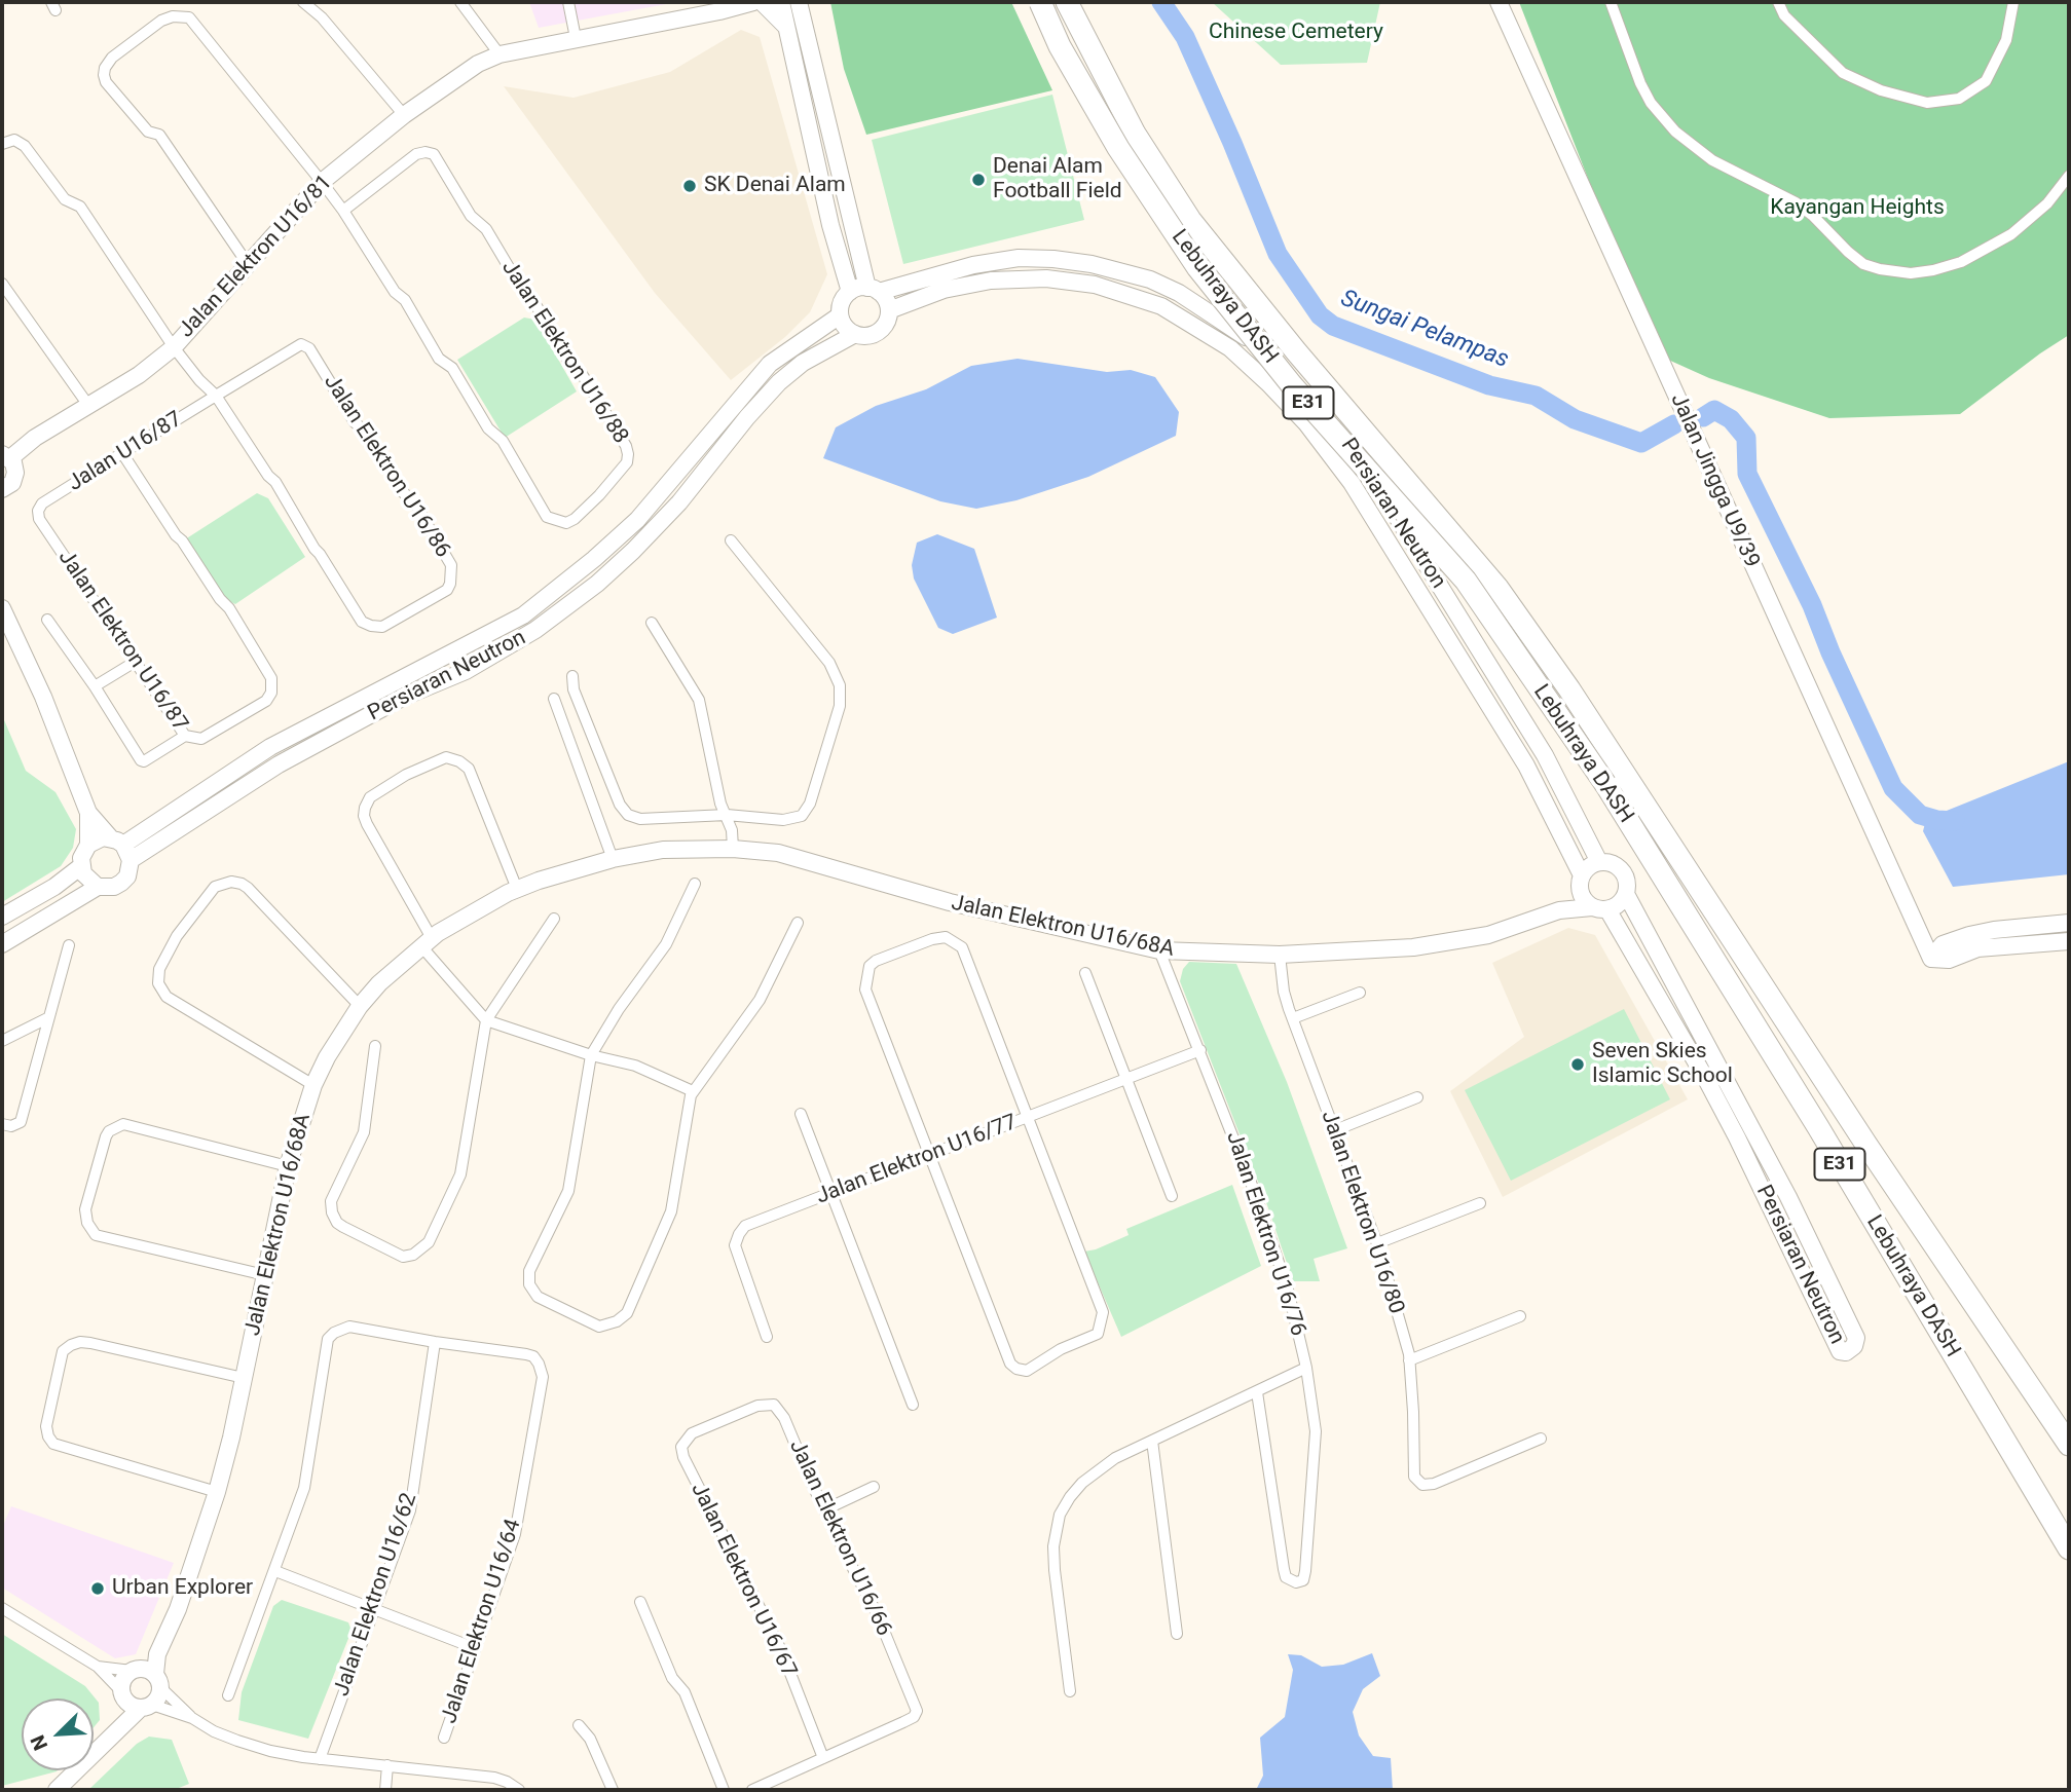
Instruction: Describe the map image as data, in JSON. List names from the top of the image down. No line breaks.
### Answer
{"streets":{"highway":["Lebuhraya DASH","E31"],"street":["Jalan Elektron U16/81","Jalan Elektron U16/88","Jalan U16/87","Jalan Elektron U16/86","Jalan Jingga U9/39","Persiaran Neutron","Jalan Elektron U16/87","Jalan Elektron U16/68A","Jalan Elektron U16/77","Jalan Elektron U16/80","Jalan Elektron U16/76","Jalan Elektron U16/66","Jalan Elektron U16/67","Jalan Elektron U16/62","Jalan Elektron U16/64"]},"crossings":[["Jalan Elektron U16/81","Jalan Elektron U16/86"],["Jalan U16/87","Jalan Elektron U16/86"],["Jalan U16/87","Jalan Elektron U16/87"],["Persiaran Neutron","Jalan Elektron U16/68A"],["Jalan Elektron U16/68A","Jalan Elektron U16/80"],["Jalan Elektron U16/68A","Jalan Elektron U16/76"],["Jalan Elektron U16/77","Jalan Elektron U16/76"],["Jalan Elektron U16/66","Jalan Elektron U16/67"],["Jalan Elektron U16/62","Jalan Elektron U16/64"]],"water":["Sungai Pelampas"],"parks":["Chinese Cemetery","Kayangan Heights"],"places":["Denai Alam Football Field","SK Denai Alam","Seven Skies Islamic School","Urban Explorer"],"north":"bottom left"}
